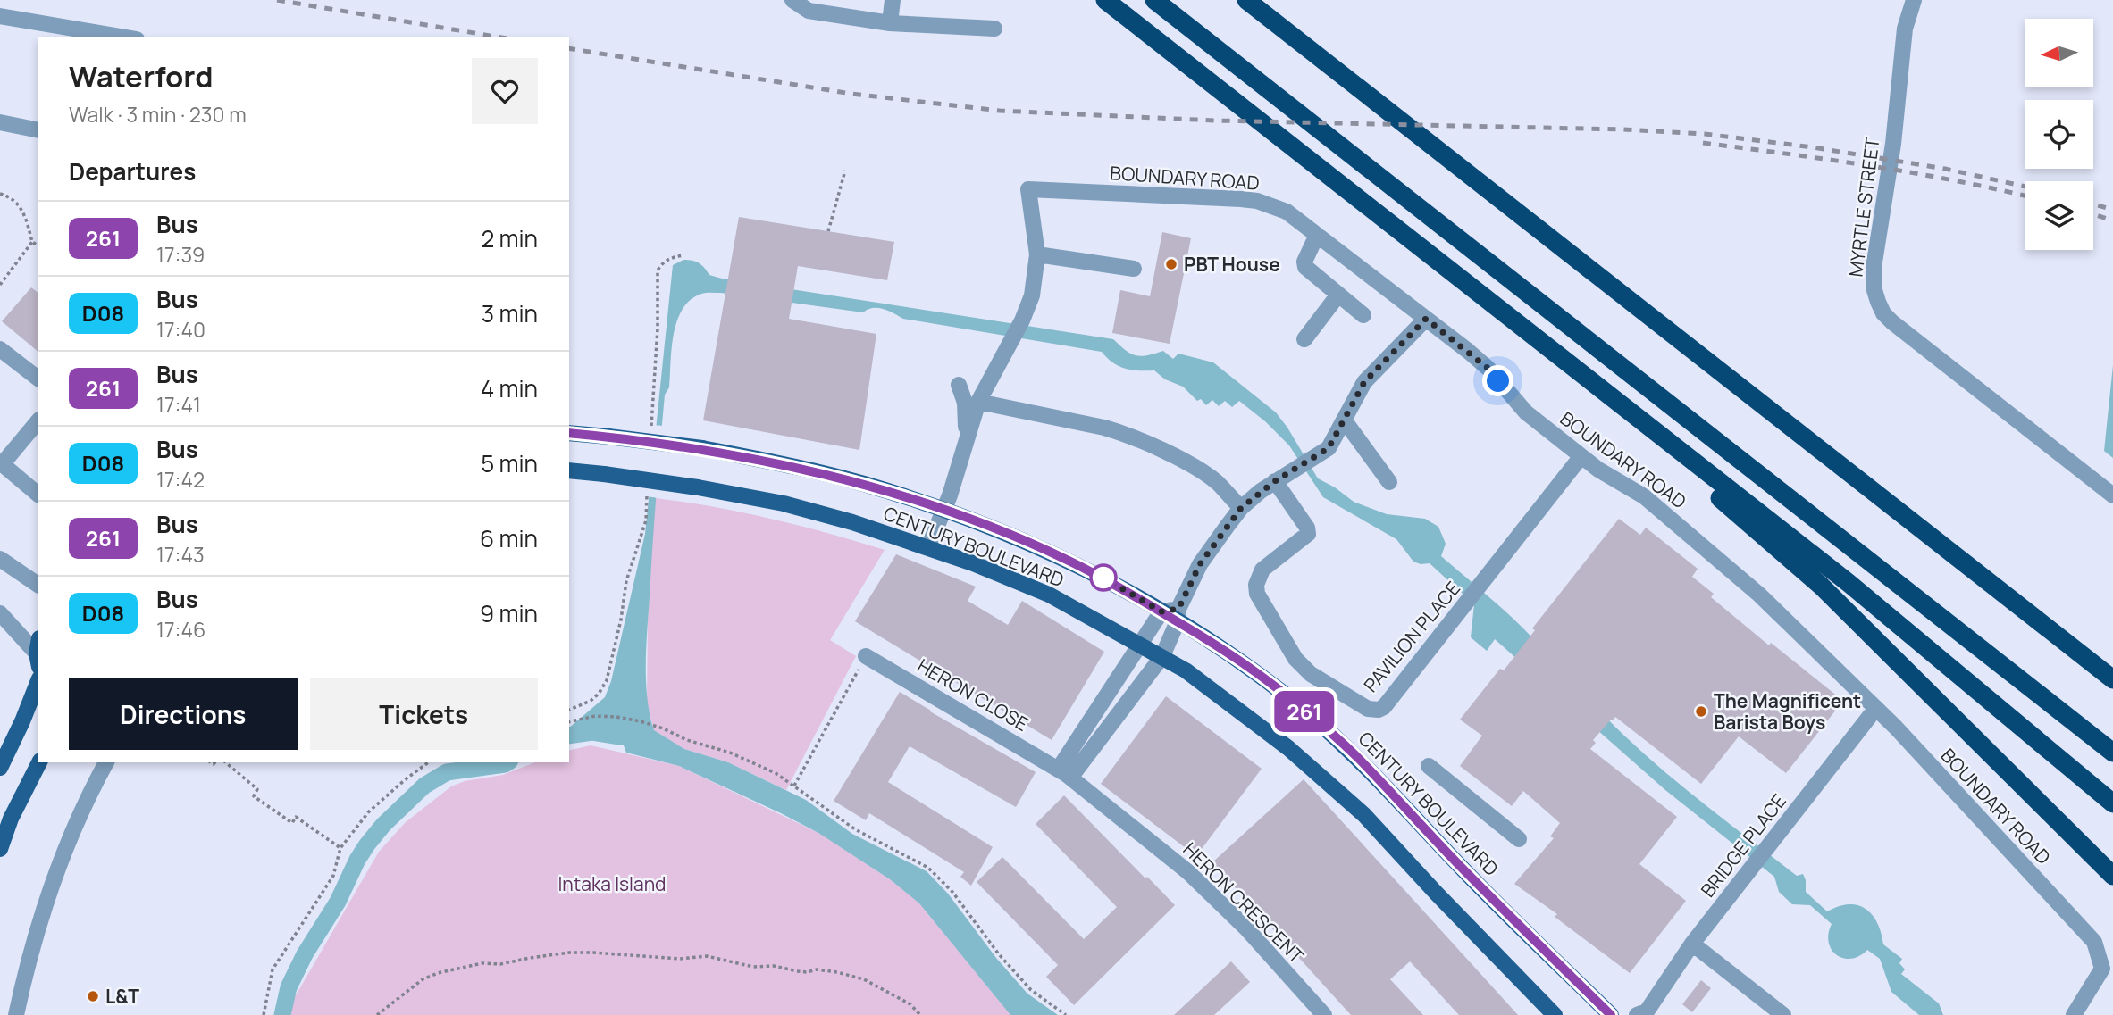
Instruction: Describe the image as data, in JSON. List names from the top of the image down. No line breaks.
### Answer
{"streets":{"main road":["CENTURY BOULEVARD"],"street":["BOUNDARY ROAD","MYRTLE STREET","PAVILION PLACE","HERON CLOSE","BRIDGE PLACE","HERON CRESCENT"]},"crossings":[["BOUNDARY ROAD","PAVILION PLACE"],["BOUNDARY ROAD","BRIDGE PLACE"],["HERON CLOSE","HERON CRESCENT"]],"parks":["Intaka Island"],"places":["PBT House","The Magnificent Barista Boys","L&T"],"lines":["bus line 261"],"north":"left","page":{"on_map":"261","heading":[["Waterford","Walk · 3 min · 230 m"],"Departures"],"list":[{"mark":"261","name":"Bus","note":"17:39","value":"2 min"},{"mark":"D08","name":"Bus","note":"17:40","value":"3 min"},{"mark":"261","name":"Bus","note":"17:41","value":"4 min"},{"mark":"D08","name":"Bus","note":"17:42","value":"5 min"},{"mark":"261","name":"Bus","note":"17:43","value":"6 min"},{"mark":"D08","name":"Bus","note":"17:46","value":"9 min"}],"buttons":["Directions","Tickets"]}}
